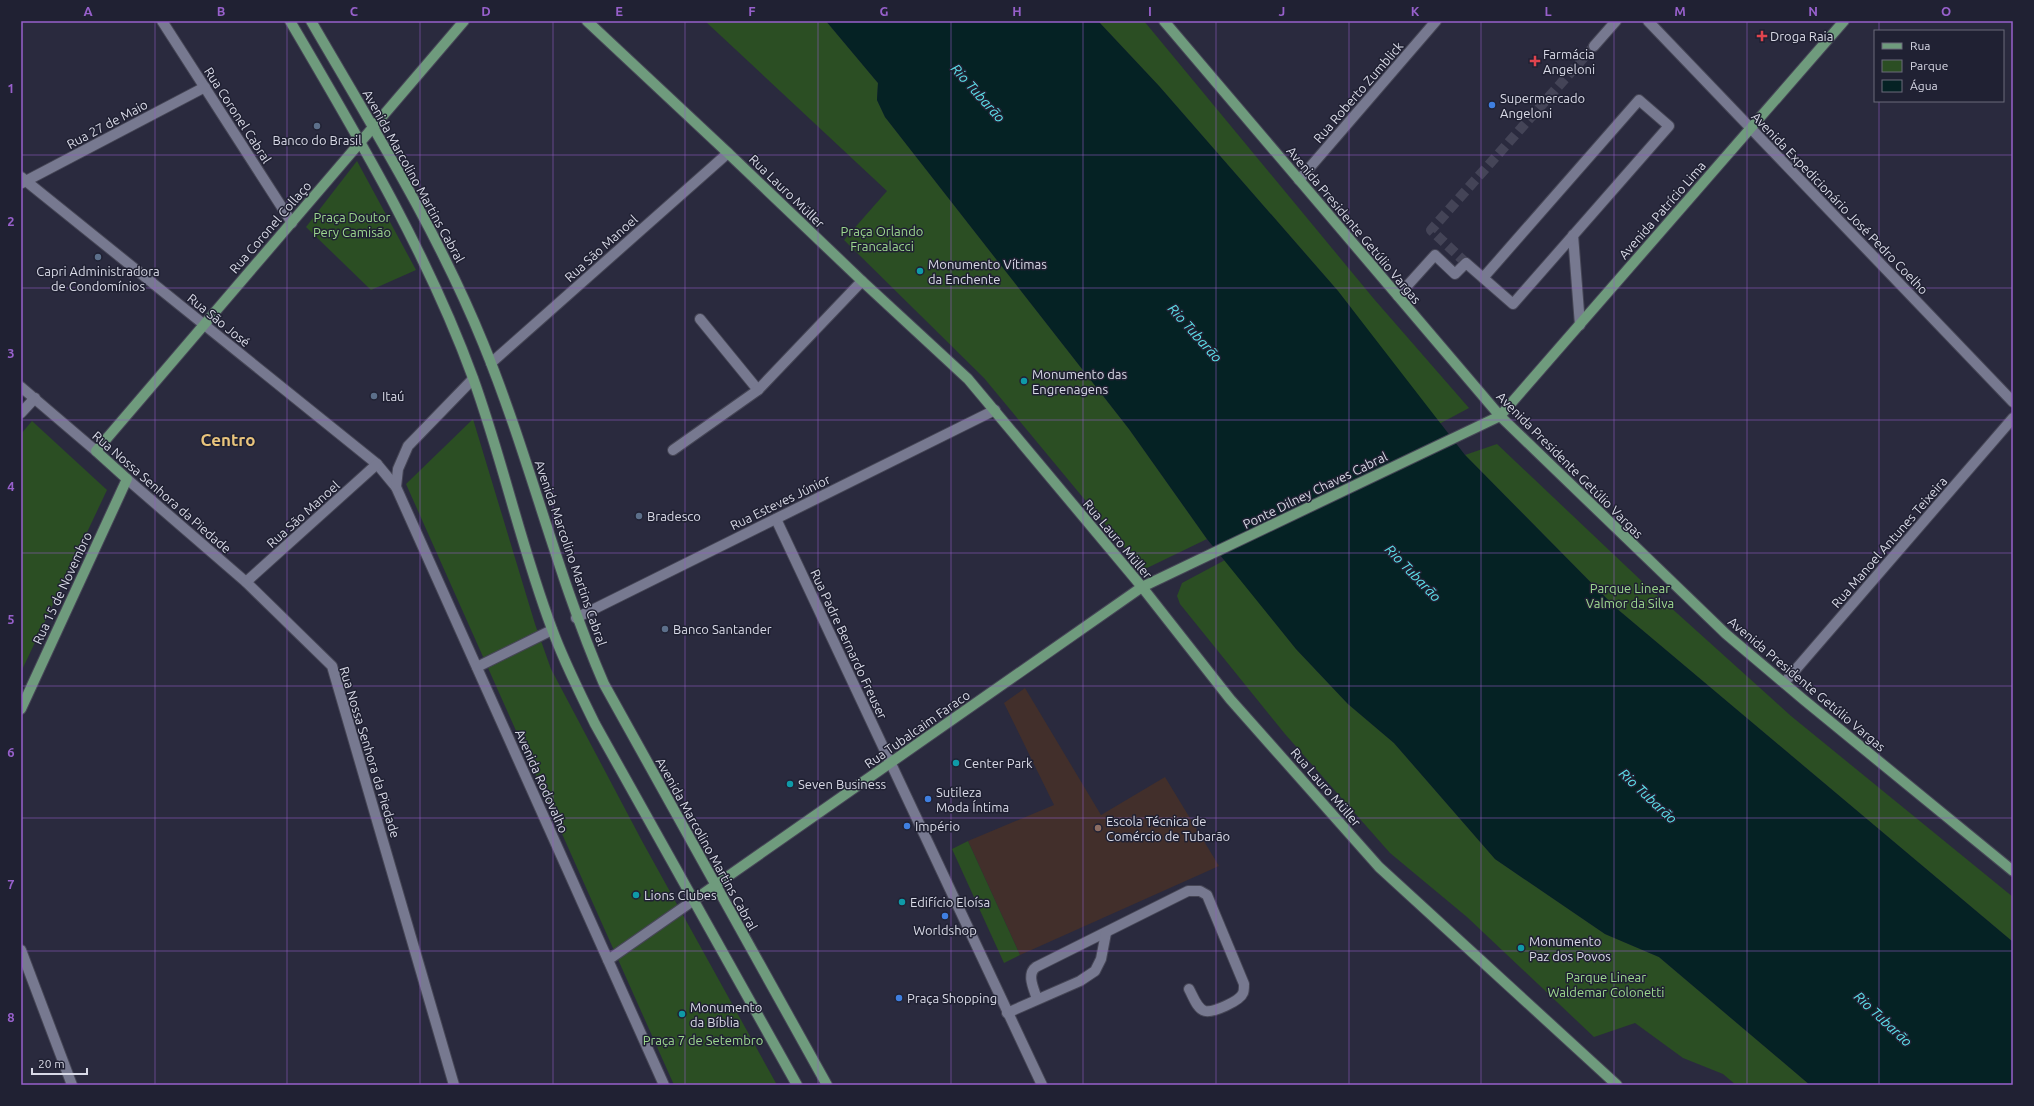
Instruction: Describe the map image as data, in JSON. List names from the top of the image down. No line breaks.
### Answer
{"streets":{"main road":["Avenida Marcolino Martins Cabral","Rua Lauro Müller","Avenida Patrício Lima","Avenida Presidente Getúlio Vargas","Rua Coronel Collaço","Ponte Dilney Chaves Cabral","Rua Nossa Senhora da Piedade","Rua 15 de Novembro","Rua Tubalcaim Faraco"],"street":["Rua Roberto Zumblick","Rua Coronel Cabral","Rua 27 de Maio","Avenida Expedicionário José Pedro Coelho","Rua São Manoel","Rua São José","Rua Esteves Júnior","Rua Manoel Antunes Teixeira","Rua Padre Bernardo Freuser","Avenida Rodovalho"]},"crossings":[["Rua Roberto Zumblick","Avenida Presidente Getúlio Vargas"],["Rua Coronel Cabral","Rua 27 de Maio"],["Rua Coronel Cabral","Rua Coronel Collaço"],["Rua 27 de Maio","Rua São José"],["Avenida Marcolino Martins Cabral","Rua Coronel Collaço"],["Avenida Marcolino Martins Cabral","Rua São Manoel"],["Avenida Marcolino Martins Cabral","Rua Esteves Júnior"],["Avenida Marcolino Martins Cabral","Rua Tubalcaim Faraco"],["Rua Lauro Müller","Rua São Manoel"],["Rua Lauro Müller","Ponte Dilney Chaves Cabral"],["Rua Lauro Müller","Rua Esteves Júnior"],["Rua Lauro Müller","Rua Tubalcaim Faraco"],["Avenida Expedicionário José Pedro Coelho","Avenida Patrício Lima"],["Avenida Patrício Lima","Avenida Presidente Getúlio Vargas"],["Avenida Patrício Lima","Ponte Dilney Chaves Cabral"],["Avenida Presidente Getúlio Vargas","Ponte Dilney Chaves Cabral"],["Avenida Presidente Getúlio Vargas","Rua Manoel Antunes Teixeira"],["Rua Coronel Collaço","Rua São José"],["Rua Coronel Collaço","Rua Nossa Senhora da Piedade"],["Rua São Manoel","Rua São José"],["Rua São Manoel","Rua Nossa Senhora da Piedade"],["Rua São José","Avenida Rodovalho"],["Ponte Dilney Chaves Cabral","Rua Tubalcaim Faraco"],["Rua Nossa Senhora da Piedade","Rua 15 de Novembro"],["Rua Esteves Júnior","Rua Padre Bernardo Freuser"],["Rua Padre Bernardo Freuser","Rua Tubalcaim Faraco"],["Rua Tubalcaim Faraco","Avenida Rodovalho"]],"districts":["Centro"],"water":["Rio Tubarão"],"parks":["Praça Doutor Pery Camisão","Praça Orlando Francalacci","Parque Linear Valmor da Silva","Parque Linear Waldemar Colonetti","Praça 7 de Setembro"],"places":{"health":["Droga Raia","Farmácia Angeloni"],"other":["Supermercado Angeloni","Banco do Brasil","Capri Administradora de Condomínios","Monumento Vítimas da Enchente","Monumento das Engrenagens","Itaú","Bradesco","Banco Santander","Center Park","Seven Business","Sutileza Moda Íntima","Império","Escola Técnica de Comércio de Tubarão","Lions Clubes","Edifício Eloísa","Worldshop","Monumento Paz dos Povos","Praça Shopping","Monumento da Bíblia"]},"legend":["Rua","Parque","Água"],"scale_bar":"20 m","grid":{"columns":["A","B","C","D","E","F","G","H","I","J","K","L","M","N","O"],"rows":["1","2","3","4","5","6","7","8"]}}
